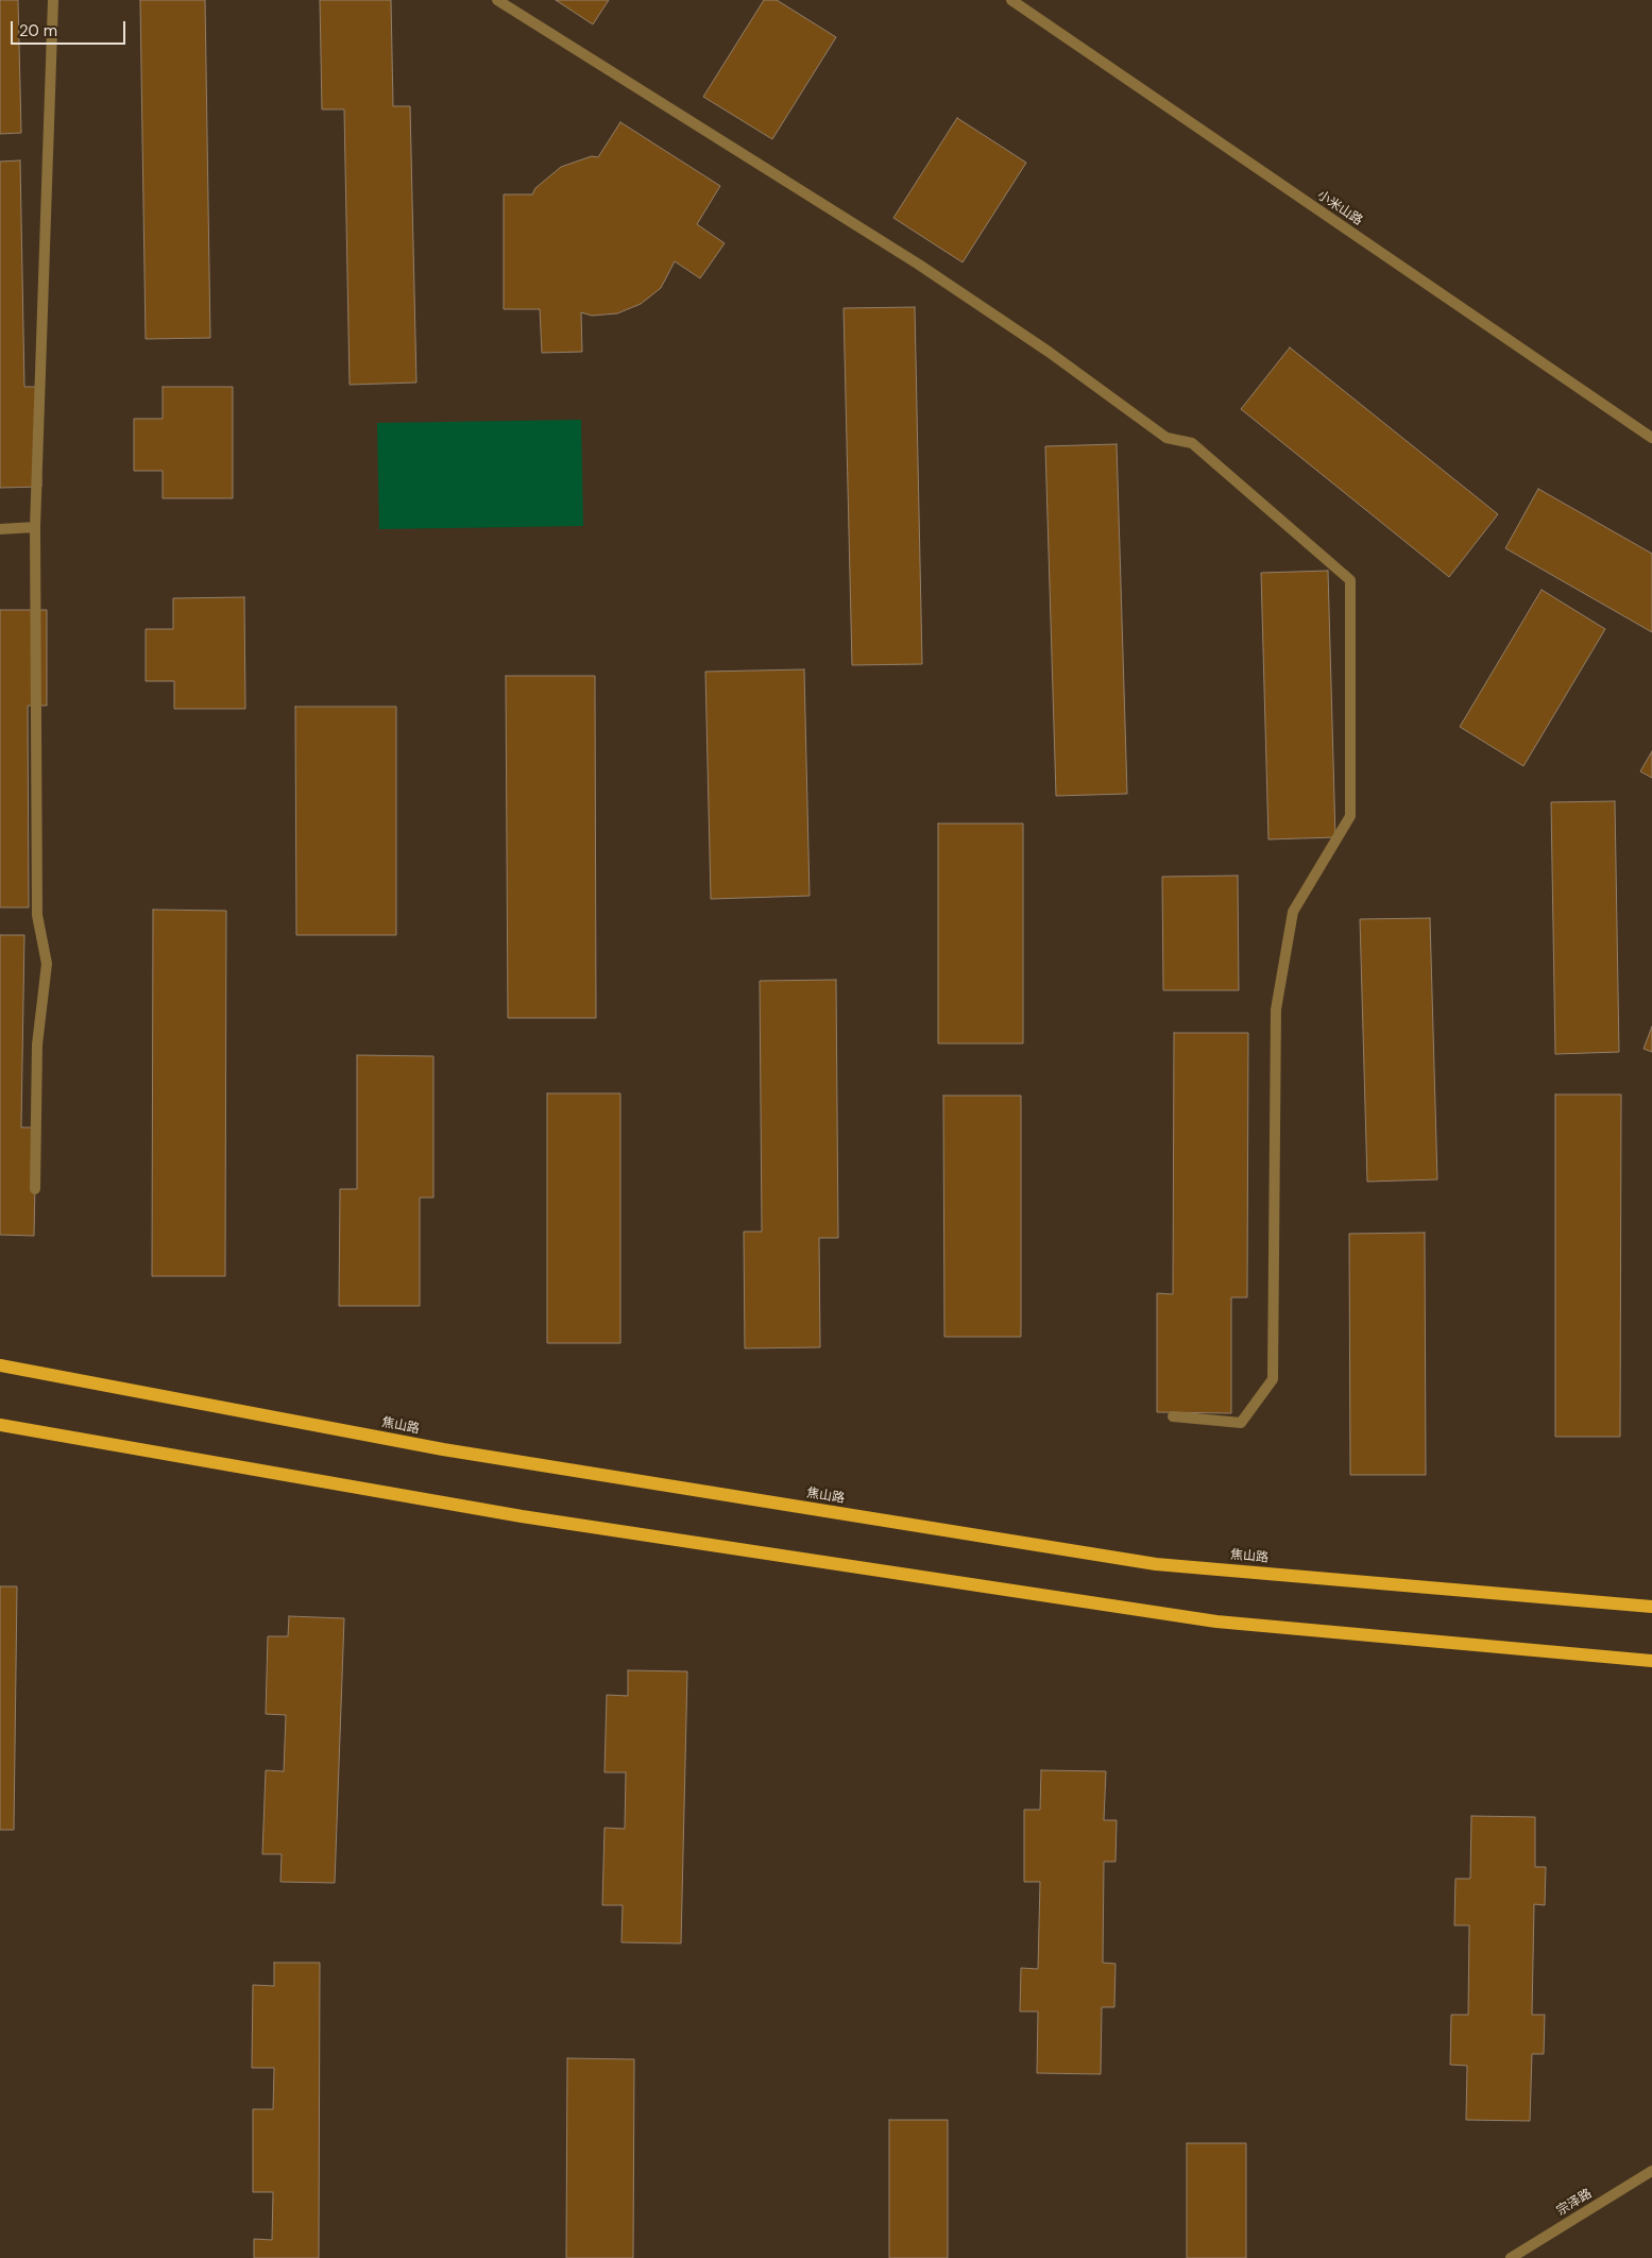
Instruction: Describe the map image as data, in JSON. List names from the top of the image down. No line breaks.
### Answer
{"streets":{"main road":["焦山路"],"street":["小米山路","宗泽路"]},"scale_bar":"20 m"}
